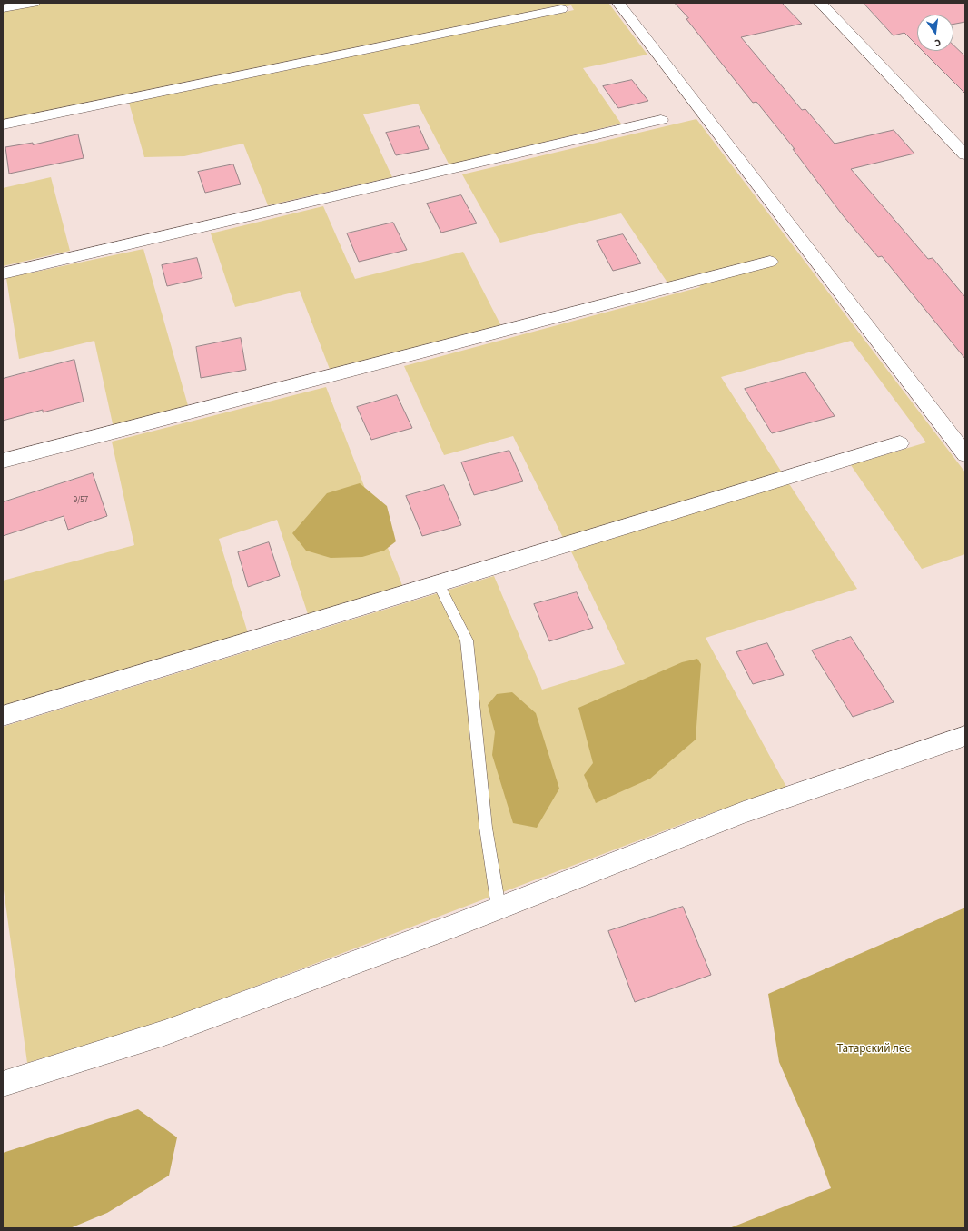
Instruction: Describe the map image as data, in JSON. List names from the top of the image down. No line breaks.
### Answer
{"parks":["Татарский лес"],"house_numbers":["9/57"],"north":"bottom"}
